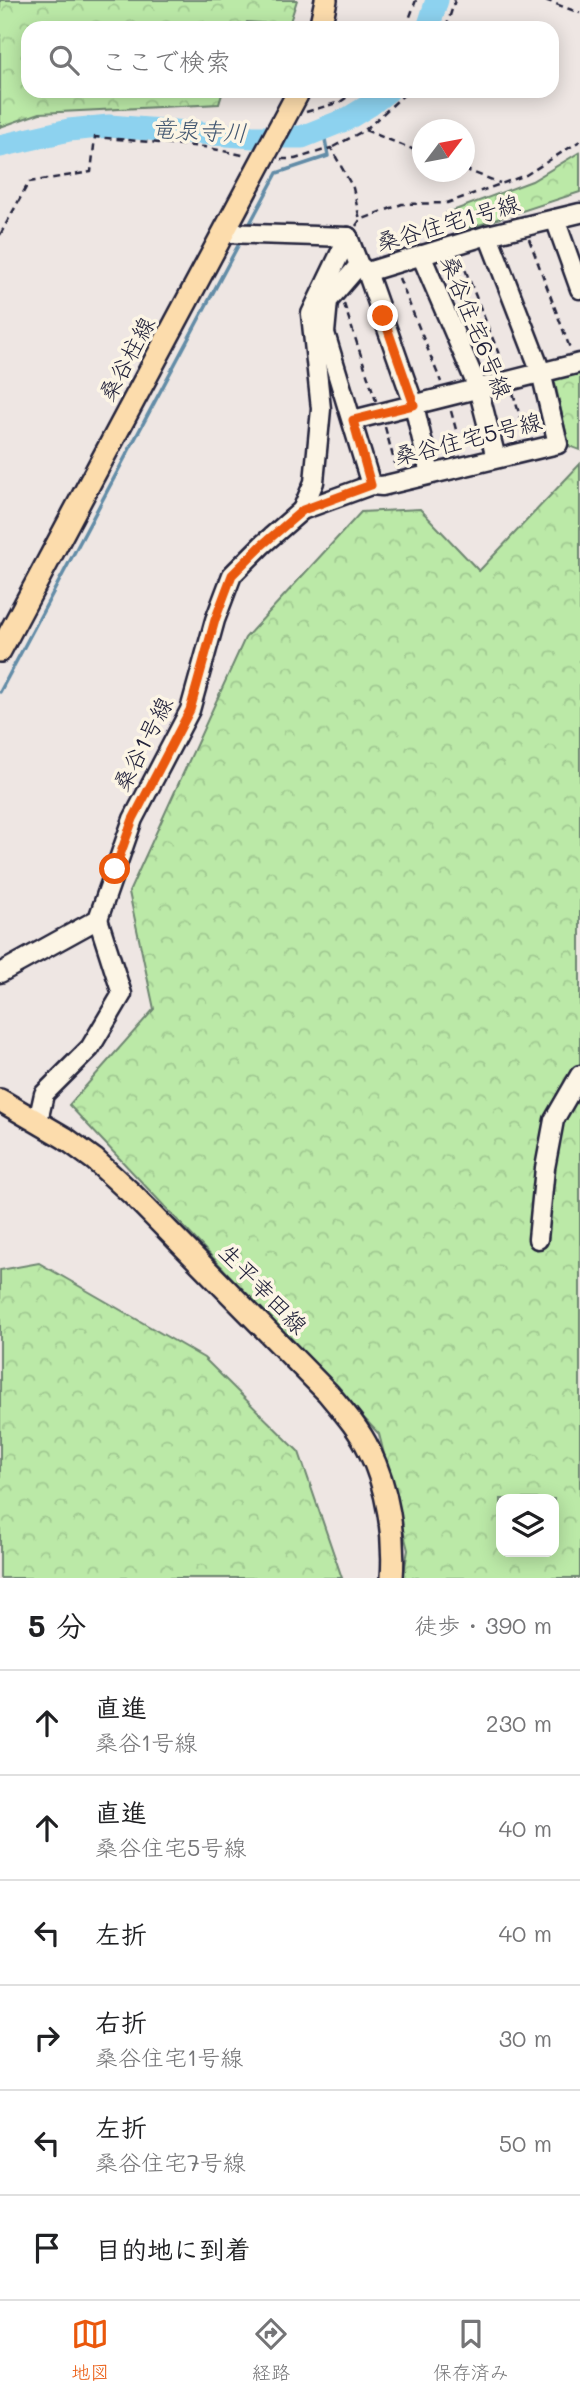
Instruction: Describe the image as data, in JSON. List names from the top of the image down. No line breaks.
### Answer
{"streets":{"main road":["桑谷柱線","生平幸田線"],"street":["桑谷住宅1号線","桑谷住宅6号線","桑谷住宅5号線","桑谷1号線"]},"crossings":[["桑谷住宅1号線","桑谷住宅6号線"],["桑谷住宅1号線","桑谷住宅5号線"],["桑谷住宅6号線","桑谷住宅5号線"],["桑谷住宅5号線","桑谷1号線"]],"water":["竜泉寺川"],"north":"top right","page":{"search":"ここで検索","heading":["5 分","徒歩 · 390 m"],"list":[["直進","桑谷1号線","230 m"],["直進","桑谷住宅5号線","40 m"],["左折","40 m"],["右折","桑谷住宅1号線","30 m"],["左折","桑谷住宅7号線","50 m"],"目的地に到着"],"nav":["地図","経路","保存済み"]}}
